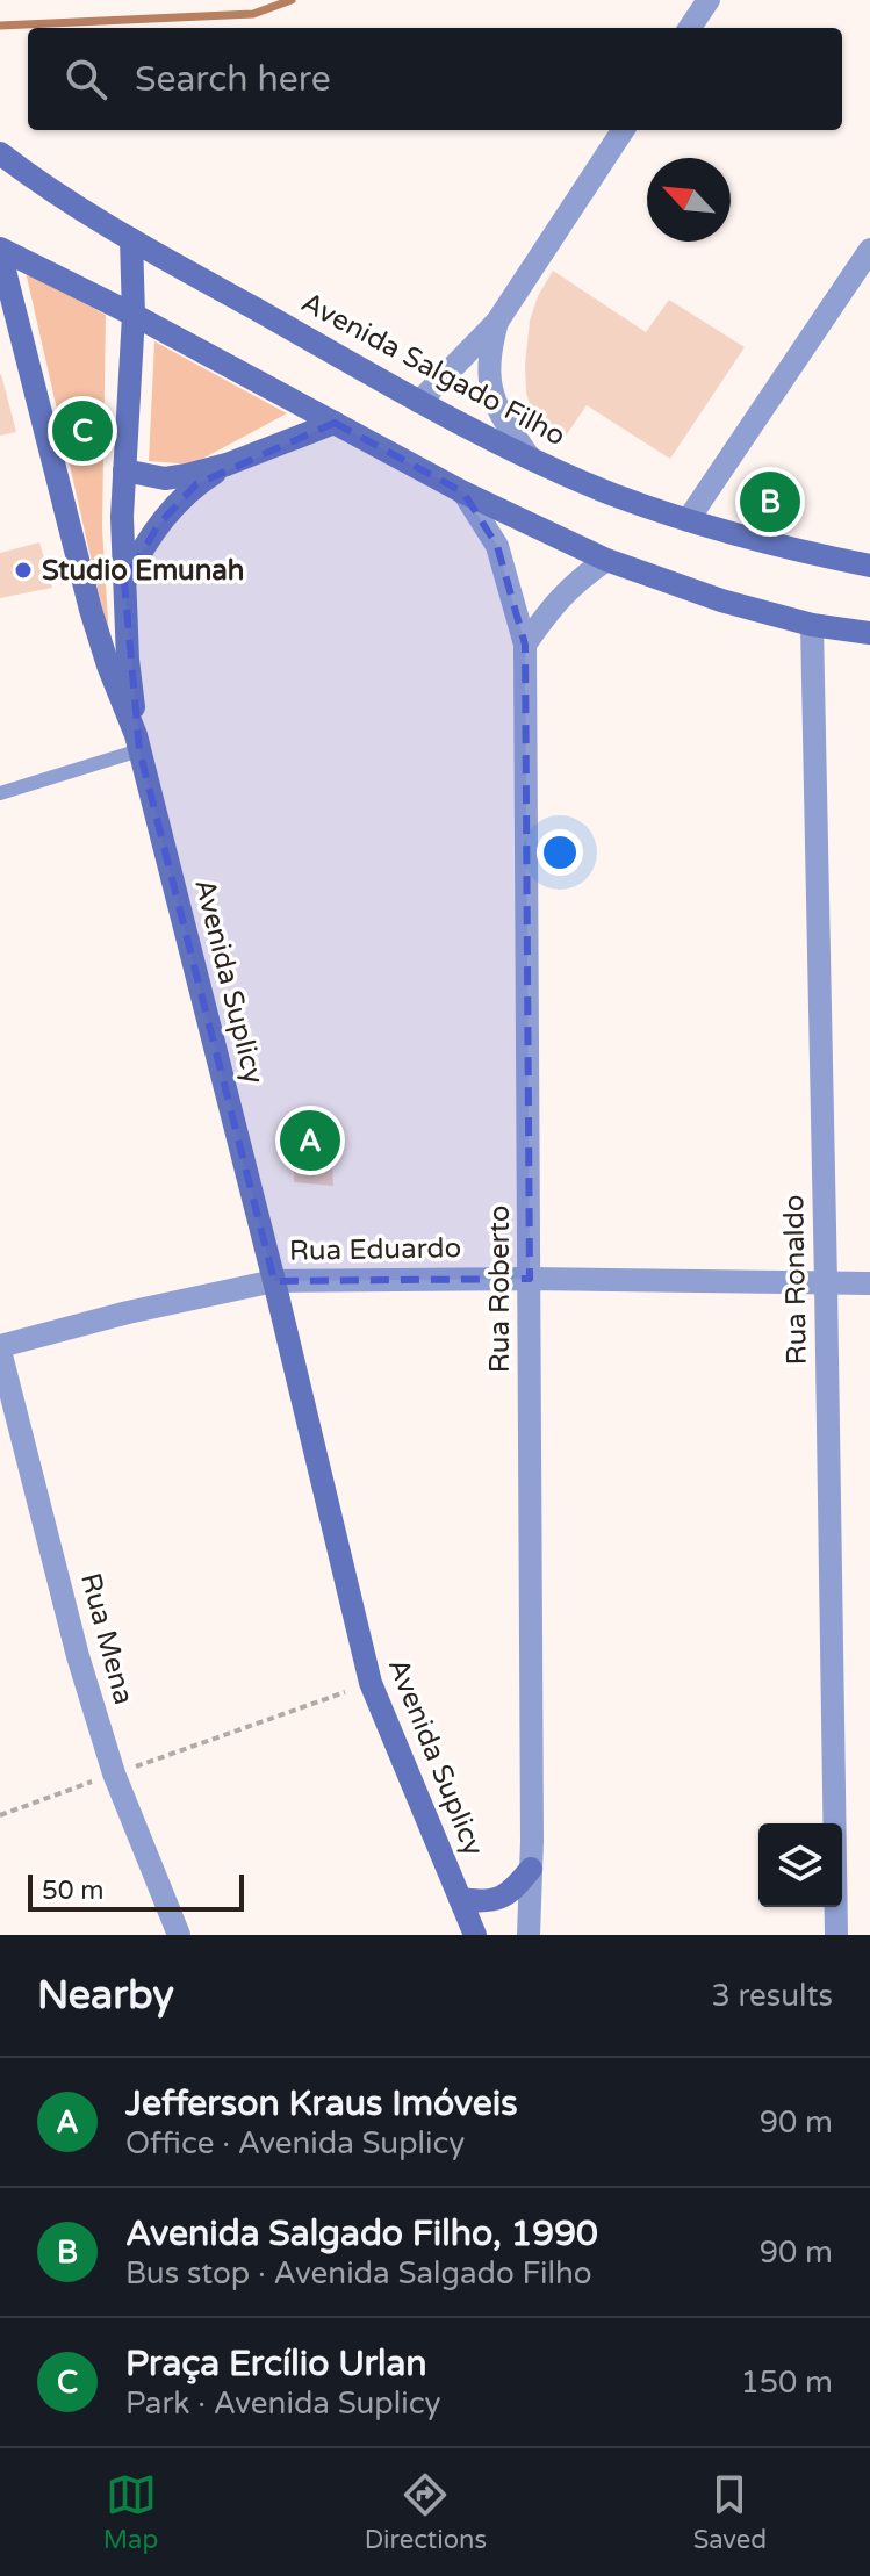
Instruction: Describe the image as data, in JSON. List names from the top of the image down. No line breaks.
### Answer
{"streets":{"main road":["Avenida Salgado Filho","Avenida Suplicy"],"street":["Rua Eduardo","Rua Ronaldo","Rua Roberto","Rua Mena"]},"crossings":[["Avenida Suplicy","Rua Eduardo"],["Rua Eduardo","Rua Ronaldo"],["Rua Eduardo","Rua Roberto"],["Rua Eduardo","Rua Mena"]],"places":["Studio Emunah"],"scale_bar":"50 m","north":"top left","page":{"search":"Search here","pins":["C","B","A"],"scale":"50 m","heading":["Nearby","3 results"],"list":[{"mark":"A","name":"Jefferson Kraus Imóveis","note":"Office · Avenida Suplicy","value":"90 m"},{"mark":"B","name":"Avenida Salgado Filho, 1990","note":"Bus stop · Avenida Salgado Filho","value":"90 m"},{"mark":"C","name":"Praça Ercílio Urlan","note":"Park · Avenida Suplicy","value":"150 m"}],"nav":["Map","Directions","Saved"]}}
